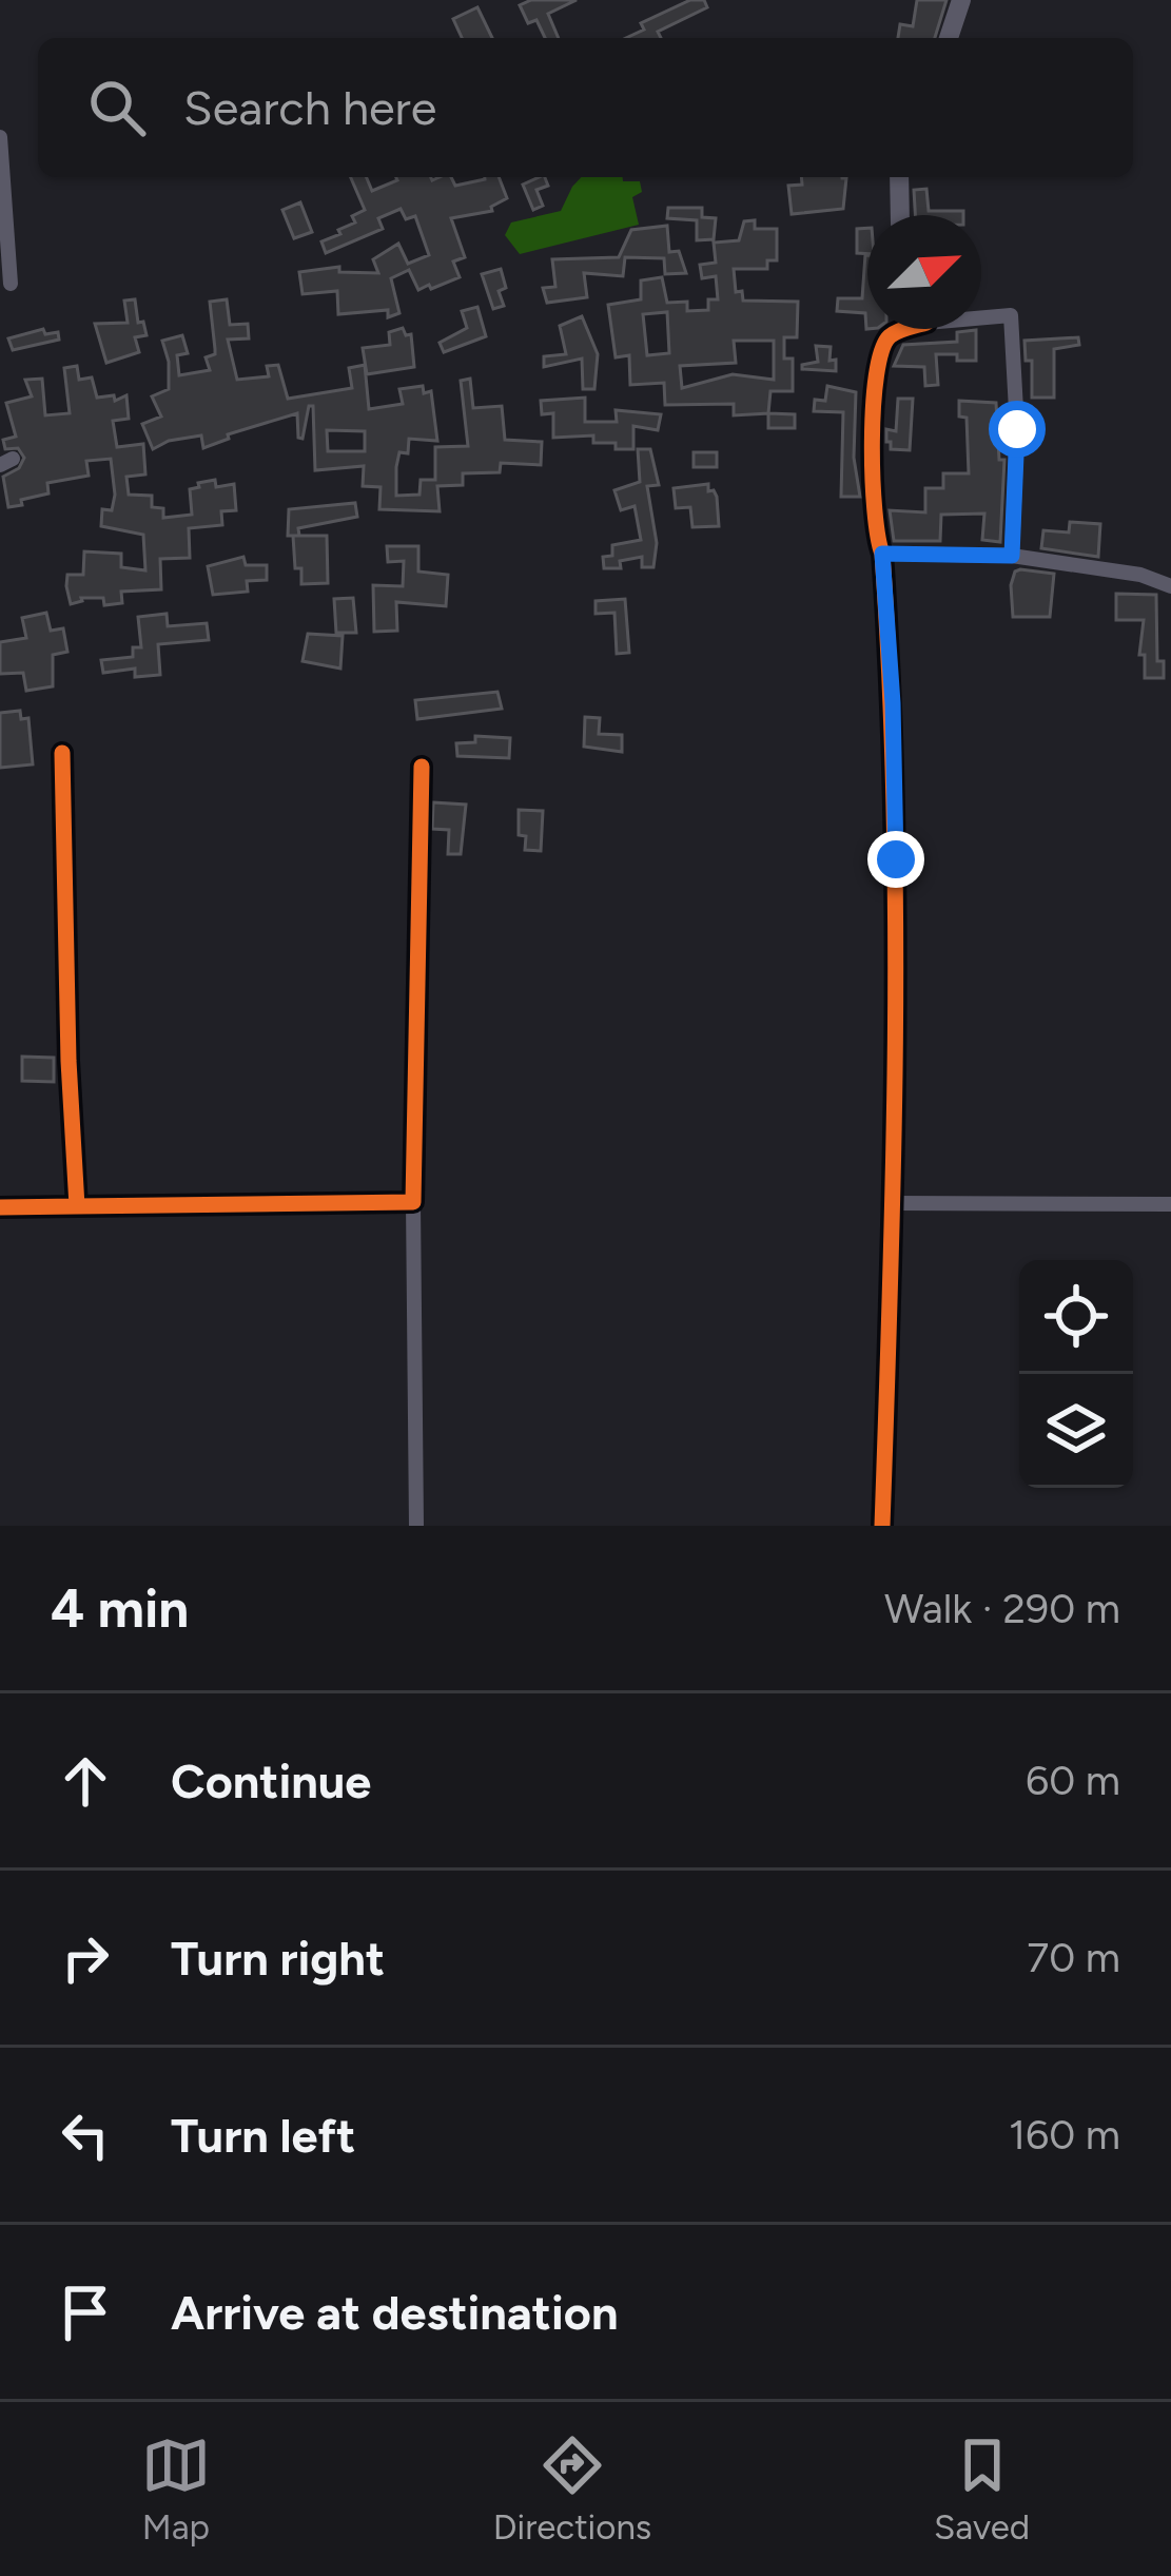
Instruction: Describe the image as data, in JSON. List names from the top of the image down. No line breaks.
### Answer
{"north":"top right","page":{"search":"Search here","heading":["4 min","Walk · 290 m"],"list":[["Continue","60 m"],["Turn right","70 m"],["Turn left","160 m"],"Arrive at destination"],"nav":["Map","Directions","Saved"]}}
